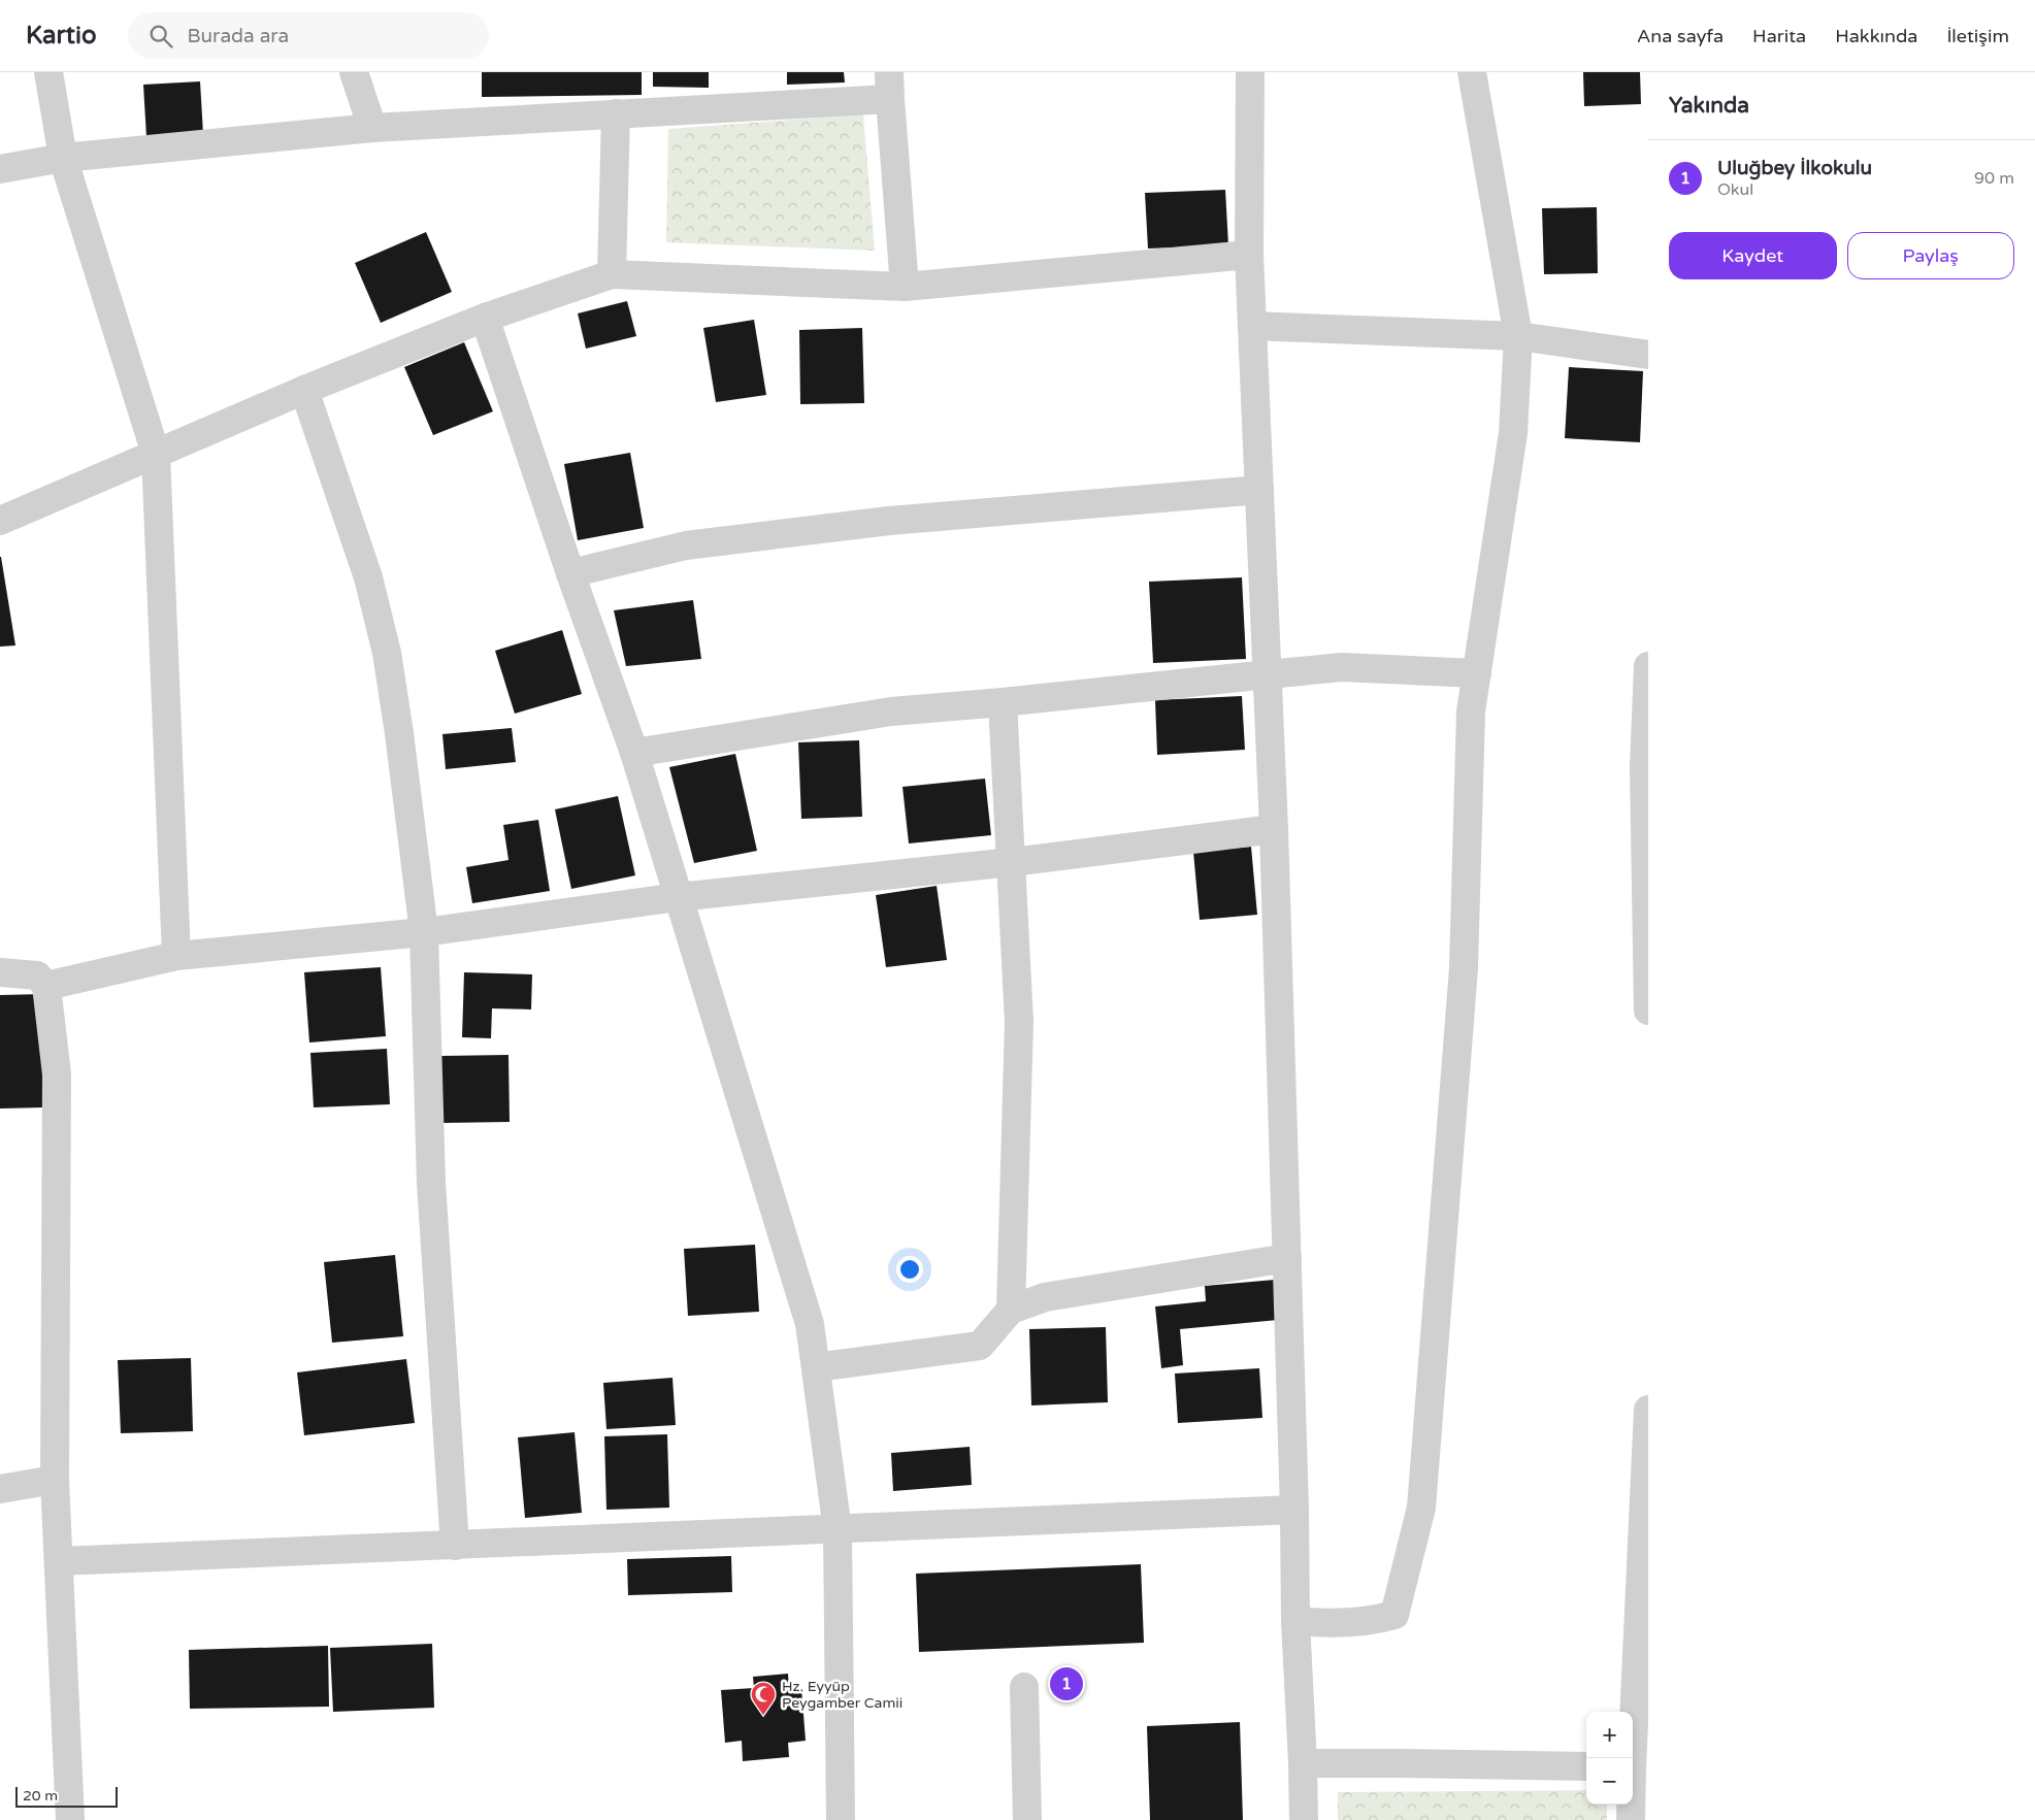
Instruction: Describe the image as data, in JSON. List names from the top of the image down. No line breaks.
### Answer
{"places":{"mosque":["Hz. Eyyüp Peygamber Camii"]},"scale_bar":"20 m","page":{"header":"Kartio","search":"Burada ara","nav":["Ana sayfa","Harita","Hakkında","İletişim"],"heading":"Yakında","list":[{"mark":"1","name":"Uluğbey İlkokulu","note":"Okul","value":"90 m"}],"buttons":["Kaydet","Paylaş"],"pins":"1","map_buttons":["+","−"],"scale":"20 m"}}
